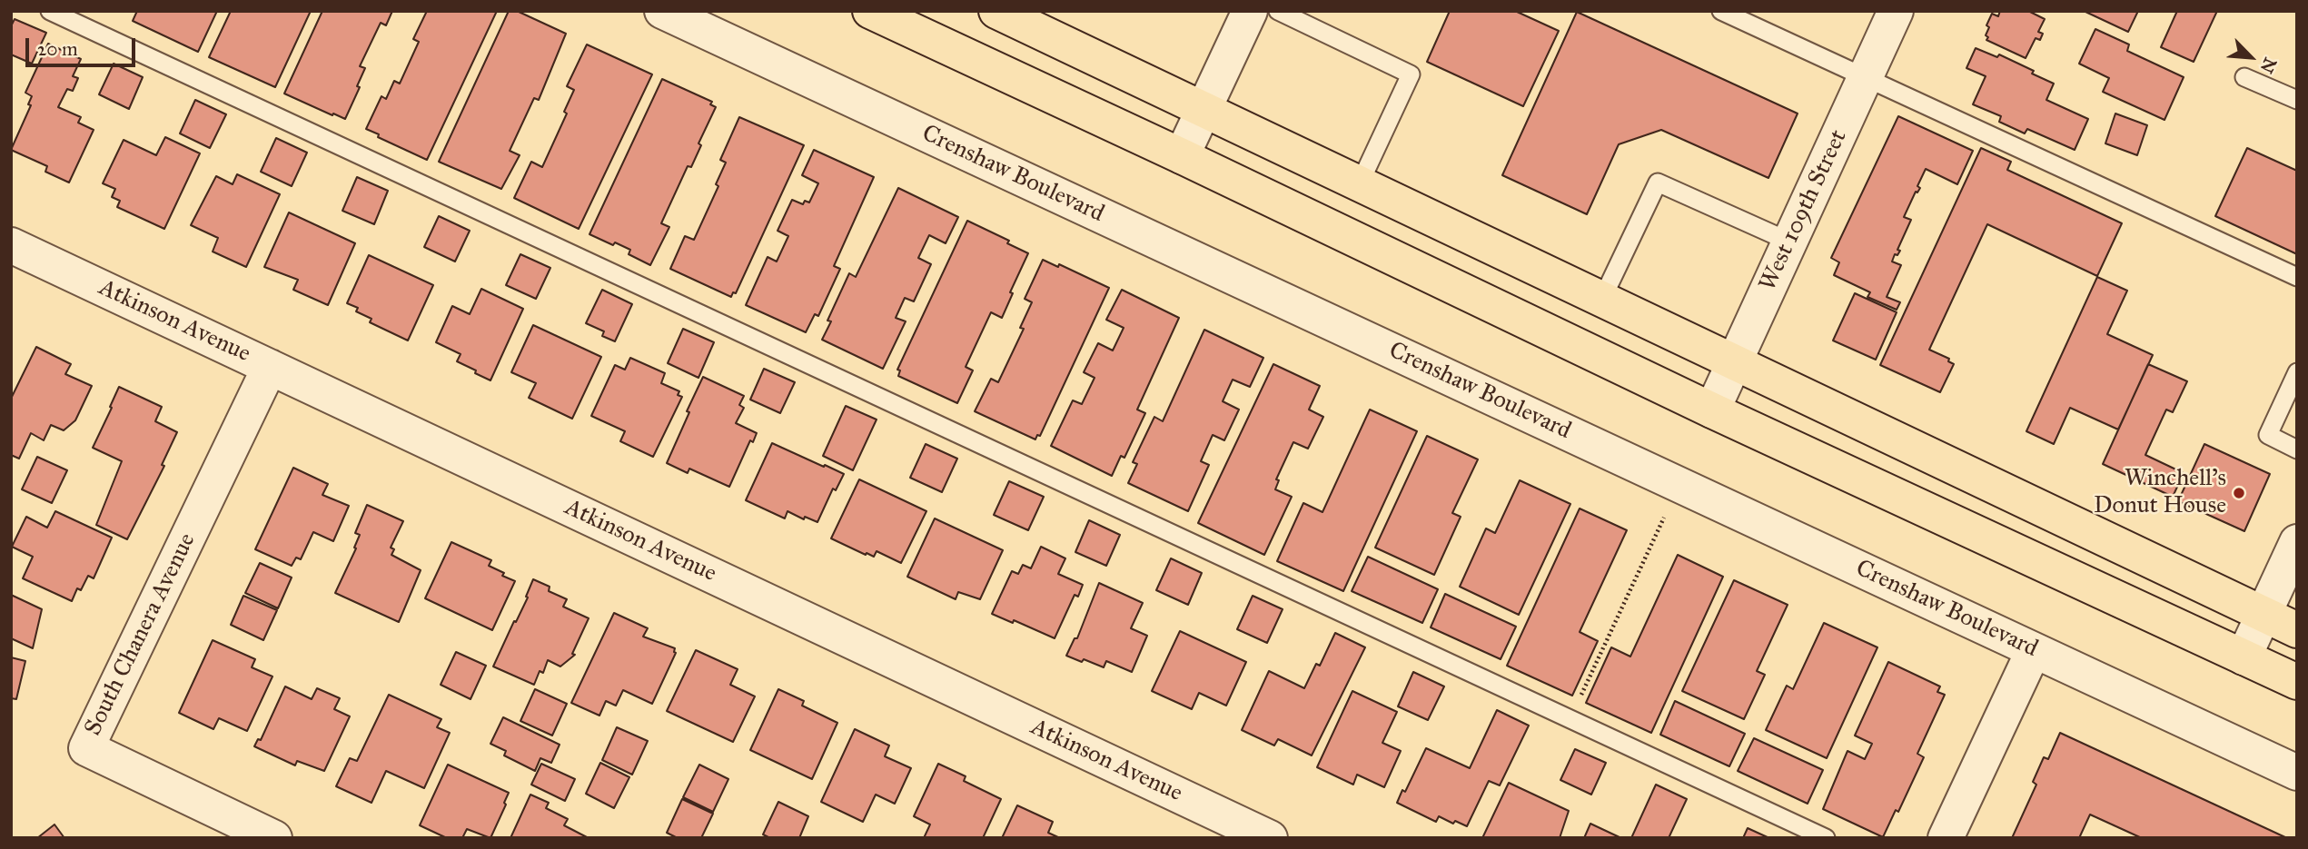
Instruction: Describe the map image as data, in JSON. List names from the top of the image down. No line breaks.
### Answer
{"streets":{"street":["Crenshaw Boulevard","West 109th Street","Atkinson Avenue","South Chanera Avenue"]},"crossings":[["Atkinson Avenue","South Chanera Avenue"]],"places":["Winchell's Donut House"],"scale_bar":"20 m","north":"bottom right"}
